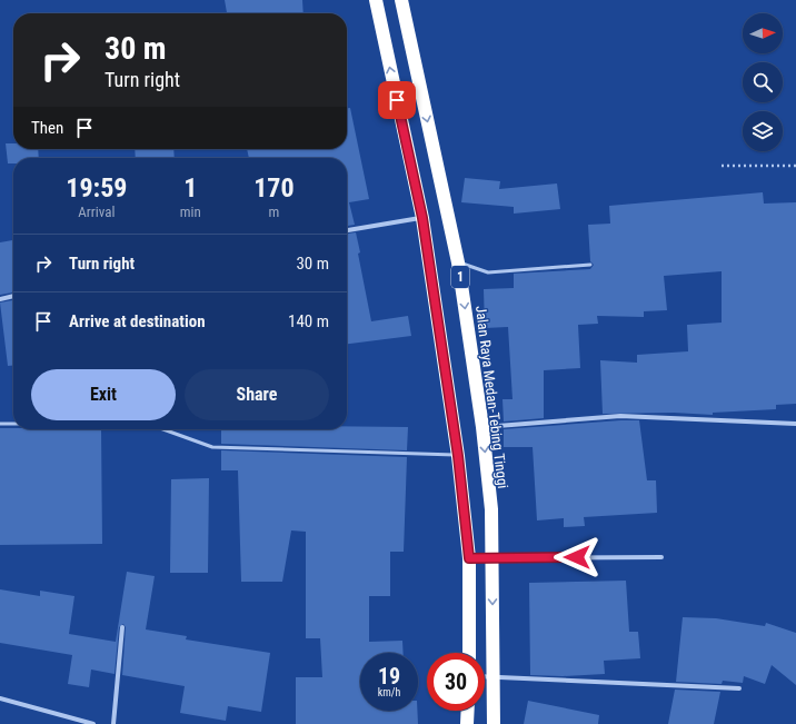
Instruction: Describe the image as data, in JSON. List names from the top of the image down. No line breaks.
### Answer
{"streets":{"highway":["1","Jalan Raya Medan-Tebing Tinggi"]},"north":"right","page":{"turn":["30 m","Turn right"],"then":"Then","eta":["19:59","Arrival","1","min","170","m"],"list":[{"name":"Turn right","value":"30 m"},{"name":"Arrive at destination","value":"140 m"}],"buttons":["Exit","Share"],"speed":"19 km/h","limit":"30"}}
